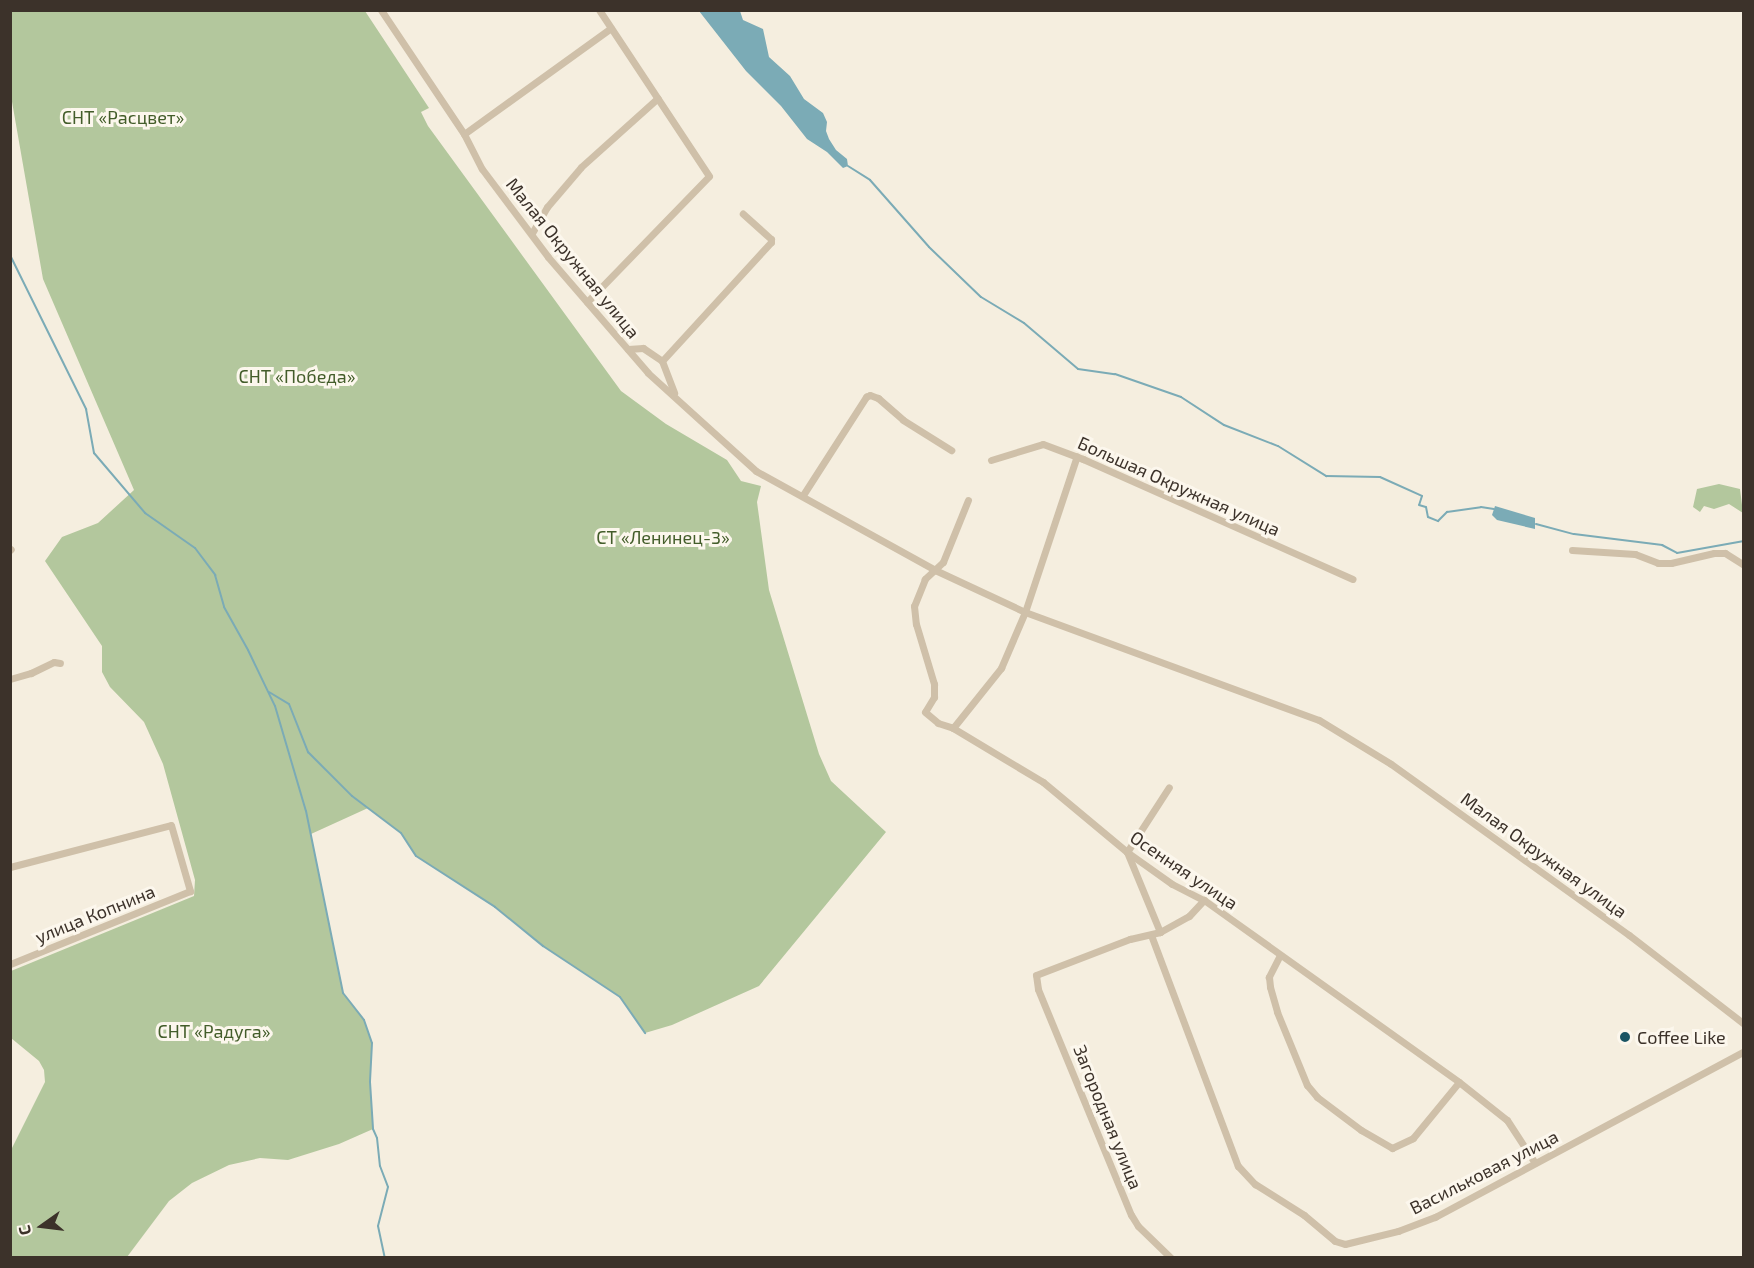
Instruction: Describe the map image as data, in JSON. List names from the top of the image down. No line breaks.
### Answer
{"streets":{"street":["Малая Окружная улица","Большая Окружная улица","Осенняя улица","улица Копнина","Загородная улица","Васильковая улица"]},"crossings":[["Малая Окружная улица","Осенняя улица"],["Осенняя улица","Васильковая улица"],["Загородная улица","Васильковая улица"]],"parks":["СНТ «Расцвет»","СНТ «Победа»","СТ «Ленинец-3»","СНТ «Радуга»"],"places":["Coffee Like"],"north":"left"}
